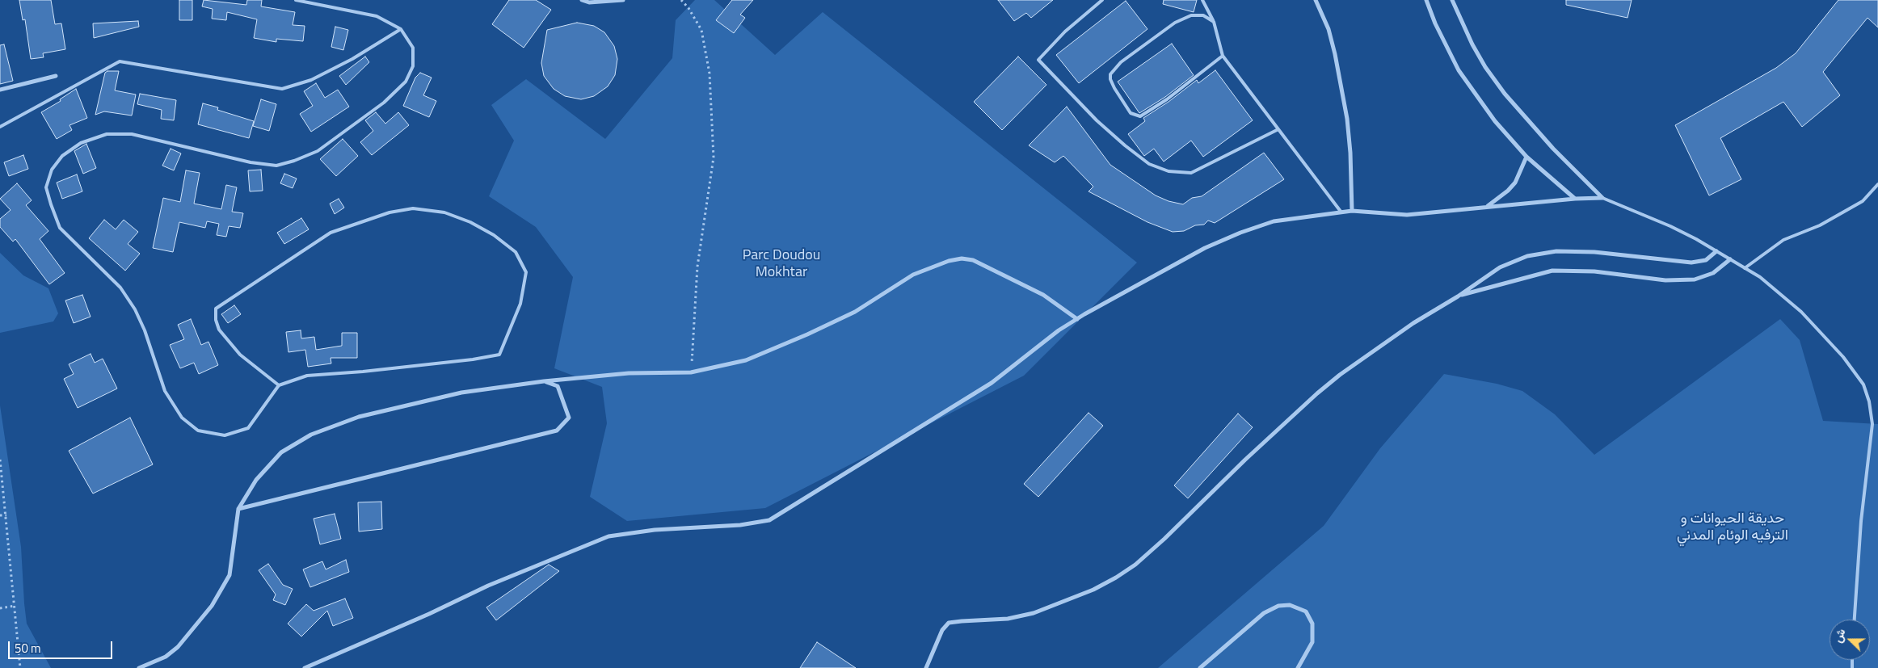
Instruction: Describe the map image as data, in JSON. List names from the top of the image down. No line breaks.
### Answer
{"parks":["Parc Doudou Mokhtar","حديقة الحيوانات و الترفيه الوئام المدني"],"scale_bar":"50 m","north":"left"}
